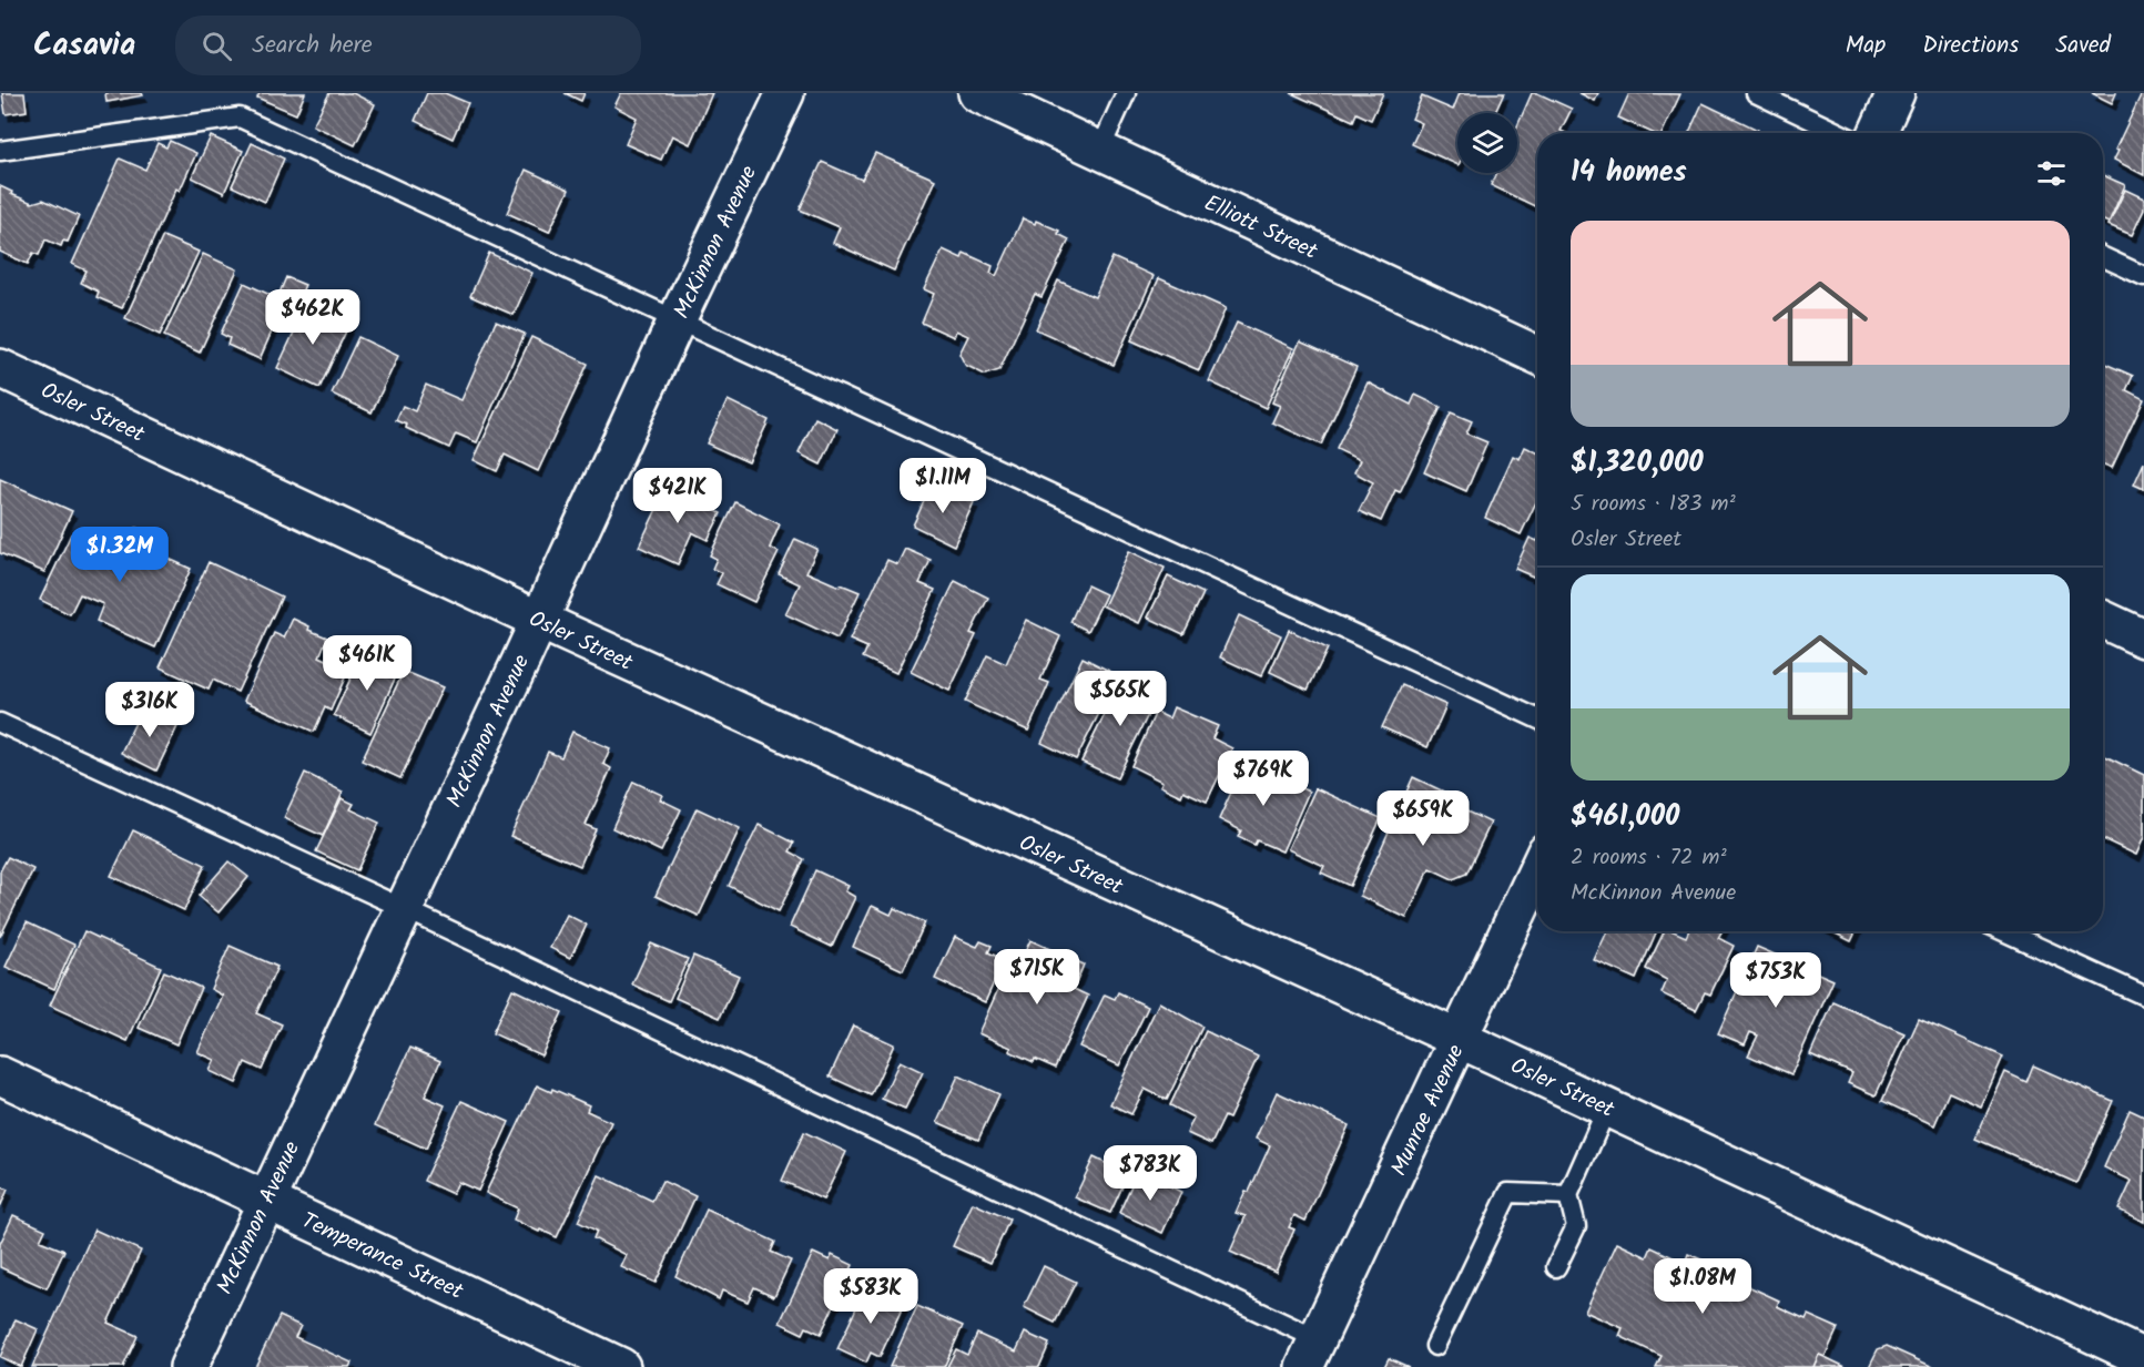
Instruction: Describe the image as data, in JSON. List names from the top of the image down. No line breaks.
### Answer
{"streets":{"street":["Elliott Street","McKinnon Avenue","Osler Street","Munroe Avenue","Temperance Street"]},"crossings":[["McKinnon Avenue","Osler Street"],["McKinnon Avenue","Temperance Street"],["Osler Street","Munroe Avenue"]],"page":{"header":"Casavia","search":"Search here","nav":["Map","Directions","Saved"],"heading":"14 homes","list":[{"name":"$1,320,000","note":"5 rooms · 183 m² · Osler Street"},{"name":"$461,000","note":"2 rooms · 72 m² · McKinnon Avenue"}],"price":["$462K","$1.11M","$421K","$1.32M","$461K","$565K","$316K","$769K","$659K","$715K","$753K","$783K","$1.08M","$583K"]}}
